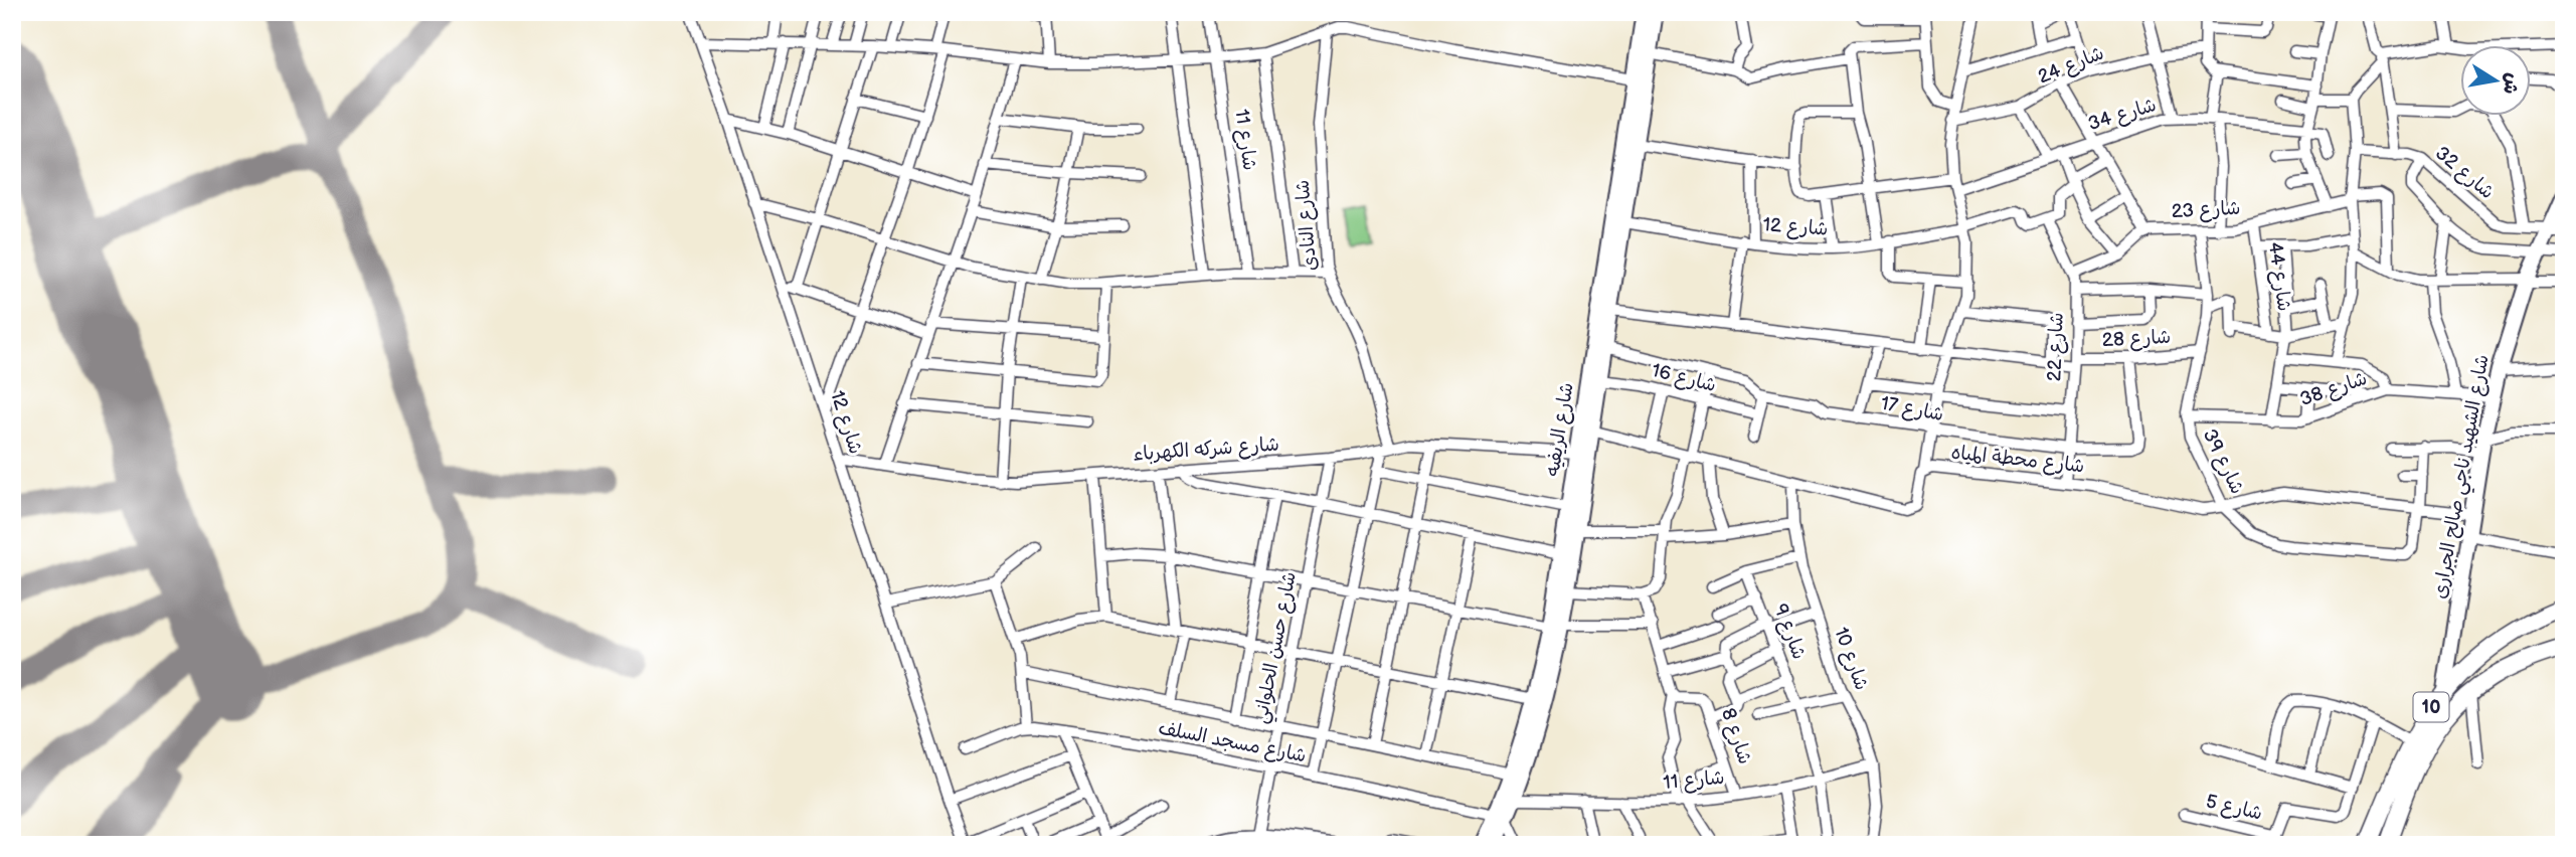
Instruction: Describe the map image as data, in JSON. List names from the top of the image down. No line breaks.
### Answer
{"streets":{"main road":["10"],"street":["شارع 24","شارع 34","شارع 11","شارع 32","شارع 23","شارع النادى","شارع 12","شارع 44","شارع 28","شارع 22","شارع 16","شارع 38","شارع 17","شارع الريفيه","شارع شركه الكهرباء","شارع محطة المياه","شارع 39","شارع الشهيد ناجي صالح الجرارى","شارع 9","شارع حسن الحلواني","شارع 10","شارع 8","شارع مسجد السلف","شارع 5"]},"crossings":[["شارع 11","شارع الريفيه"],["شارع 11","شارع 9"],["شارع 11","شارع 10"],["شارع 11","شارع 8"],["شارع 32","شارع الشهيد ناجي صالح الجرارى"],["شارع 23","شارع 44"],["شارع 23","شارع 22"],["شارع 23","شارع 39"],["شارع النادى","شارع شركه الكهرباء"],["شارع 12","شارع 22"],["شارع 12","شارع الريفيه"],["شارع 12","شارع شركه الكهرباء"],["شارع 28","شارع 22"],["شارع 28","شارع 17"],["شارع 28","شارع الريفيه"],["شارع 28","شارع 39"],["شارع 22","شارع 17"],["شارع 22","شارع محطة المياه"],["شارع 16","شارع الريفيه"],["شارع 38","شارع 39"],["شارع 38","شارع الشهيد ناجي صالح الجرارى"],["شارع 17","شارع الريفيه"],["شارع الريفيه","شارع شركه الكهرباء"],["شارع الريفيه","شارع محطة المياه"],["شارع الريفيه","شارع مسجد السلف"],["شارع شركه الكهرباء","شارع حسن الحلواني"],["شارع محطة المياه","شارع 39"],["شارع محطة المياه","شارع الشهيد ناجي صالح الجرارى"],["شارع محطة المياه","شارع 10"],["شارع الشهيد ناجي صالح الجرارى","10"],["شارع حسن الحلواني","شارع مسجد السلف"]],"north":"right"}
